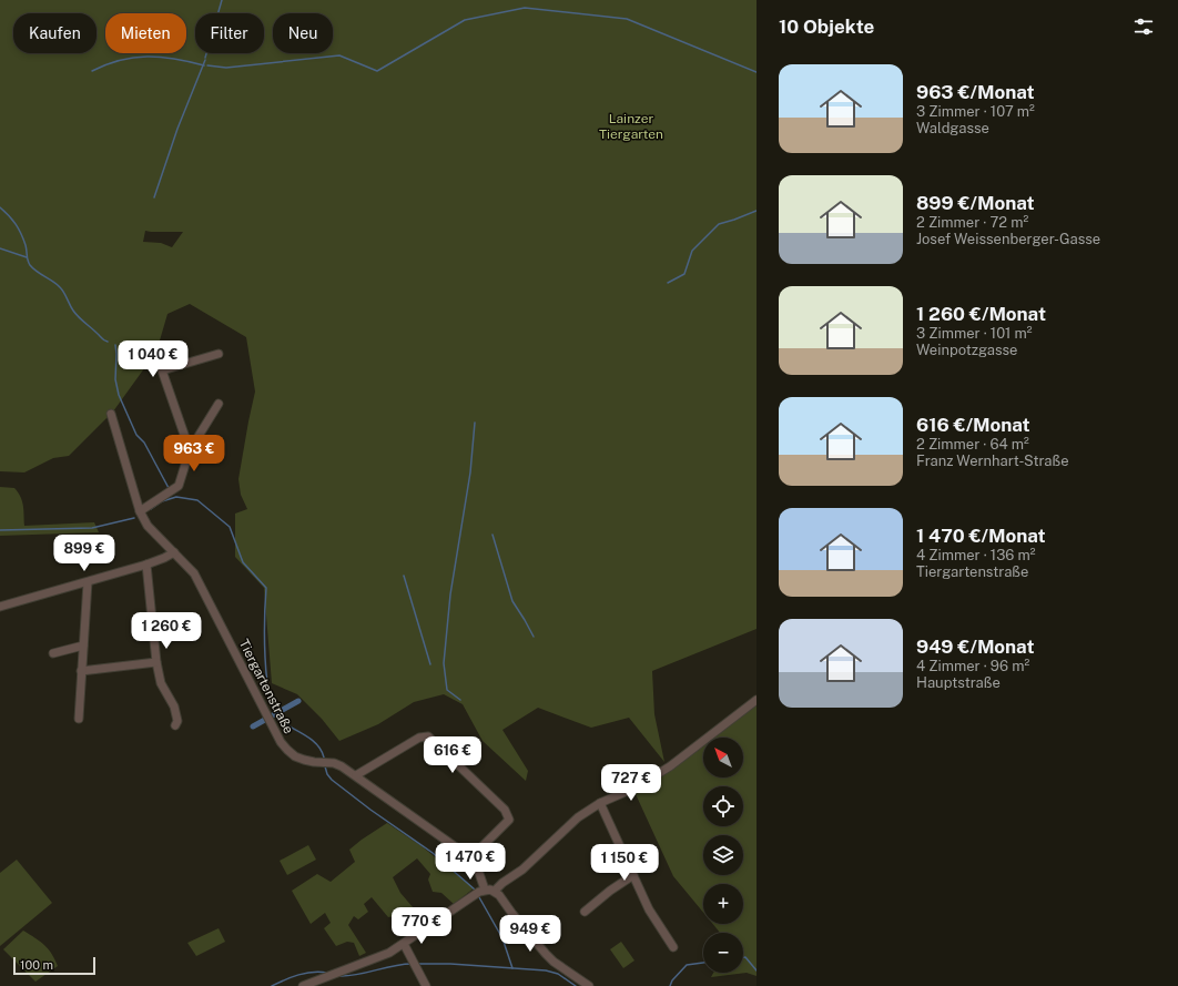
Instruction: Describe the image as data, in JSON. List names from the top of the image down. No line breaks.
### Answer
{"streets":{"street":["Tiergartenstraße"]},"parks":["Lainzer Tiergarten"],"scale_bar":"100 m","north":"top left","page":{"heading":"10 Objekte","chip":["Kaufen","Mieten","Filter","Neu"],"list":[{"name":"963 €/Monat","note":"3 Zimmer · 107 m² · Waldgasse"},{"name":"899 €/Monat","note":"2 Zimmer · 72 m² · Josef Weissenberger-Gasse"},{"name":"1 260 €/Monat","note":"3 Zimmer · 101 m² · Weinpotzgasse"},{"name":"616 €/Monat","note":"2 Zimmer · 64 m² · Franz Wernhart-Straße"},{"name":"1 470 €/Monat","note":"4 Zimmer · 136 m² · Tiergartenstraße"},{"name":"949 €/Monat","note":"4 Zimmer · 96 m² · Hauptstraße"}],"price":["1 040 €","963 €","899 €","1 260 €","616 €","727 €","1 470 €","1 150 €","770 €","949 €"],"map_buttons":["+","−"],"scale":"100 m"}}
